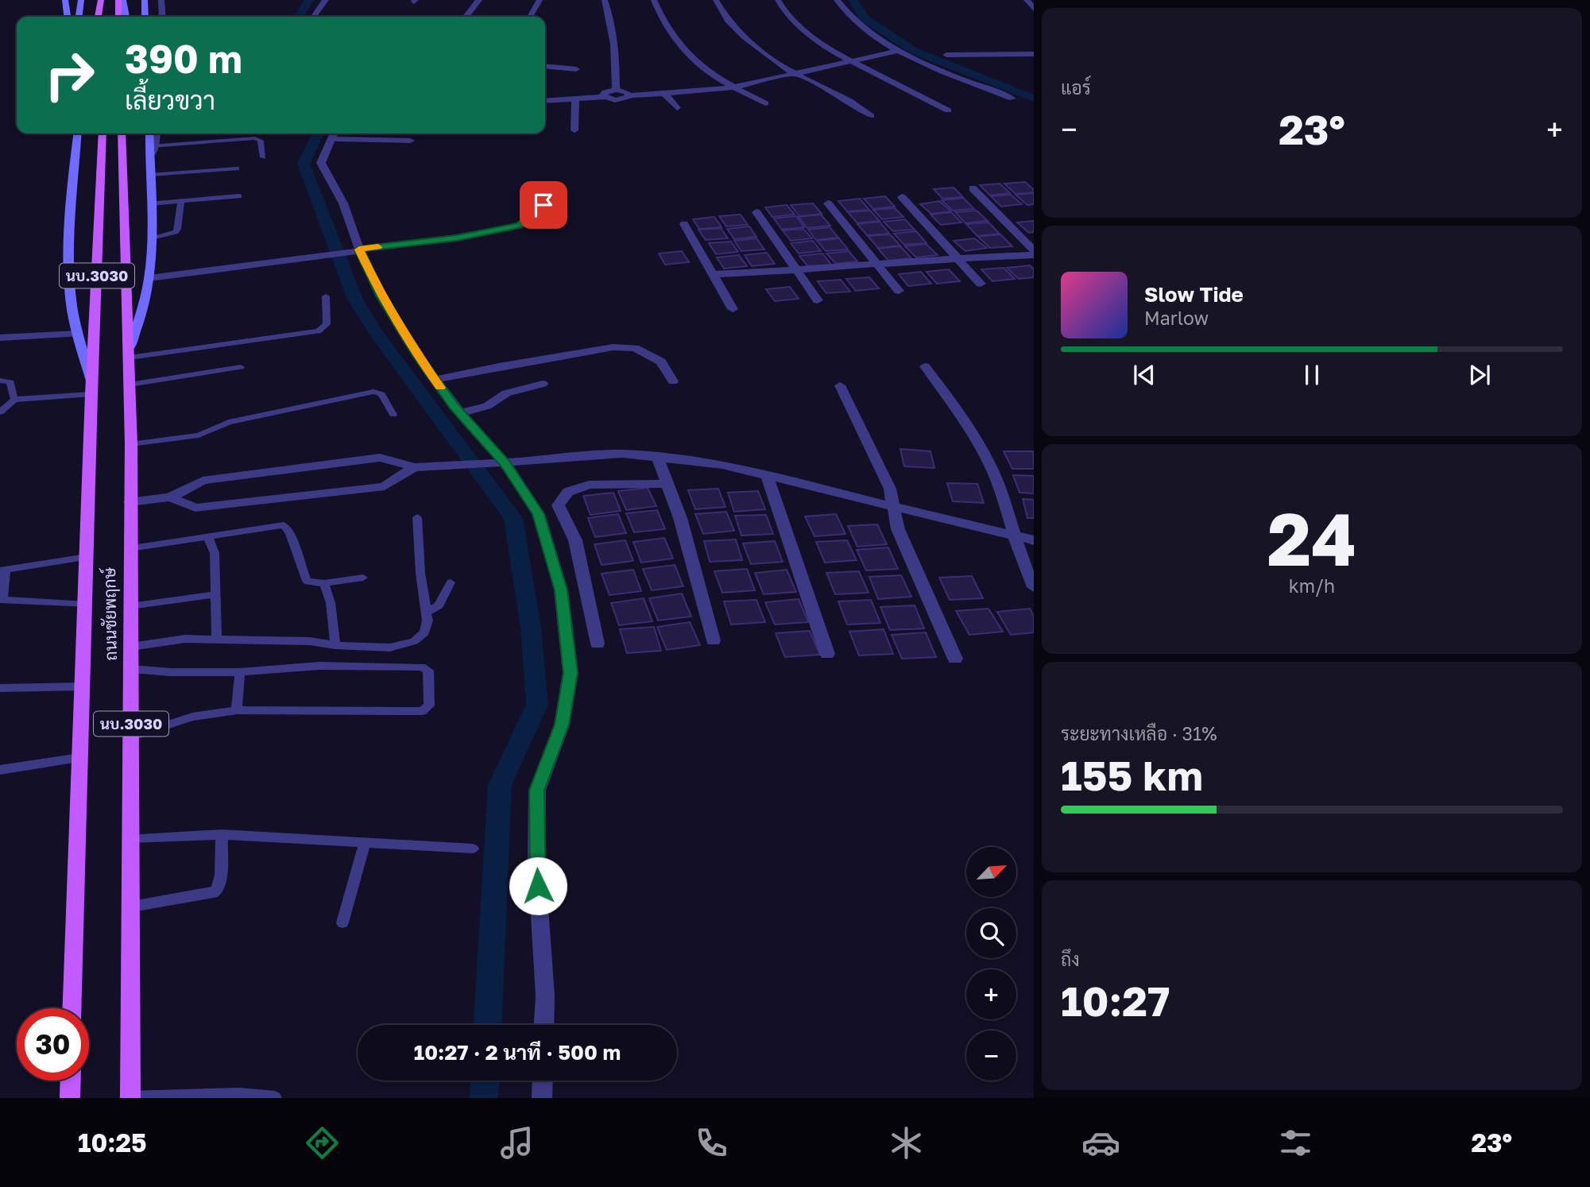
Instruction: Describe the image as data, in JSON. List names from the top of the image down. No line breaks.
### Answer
{"streets":{"main road":["นบ.3030","ถนนชัยพฤกษ์"]},"north":"top right","page":{"tile":["แอร์",["24","km/h"],["ระยะทางเหลือ · 31%","155 km"],["ถึง","10:27"]],"turn":["390 m","เลี้ยวขวา"],"heat":["−","23°","+"],"song":["Slow Tide","Marlow"],"map_buttons":["+","−"],"limit":"30","trip":"10:27 · 2 นาที · 500 m","tabs":["10:25","23°"]}}
